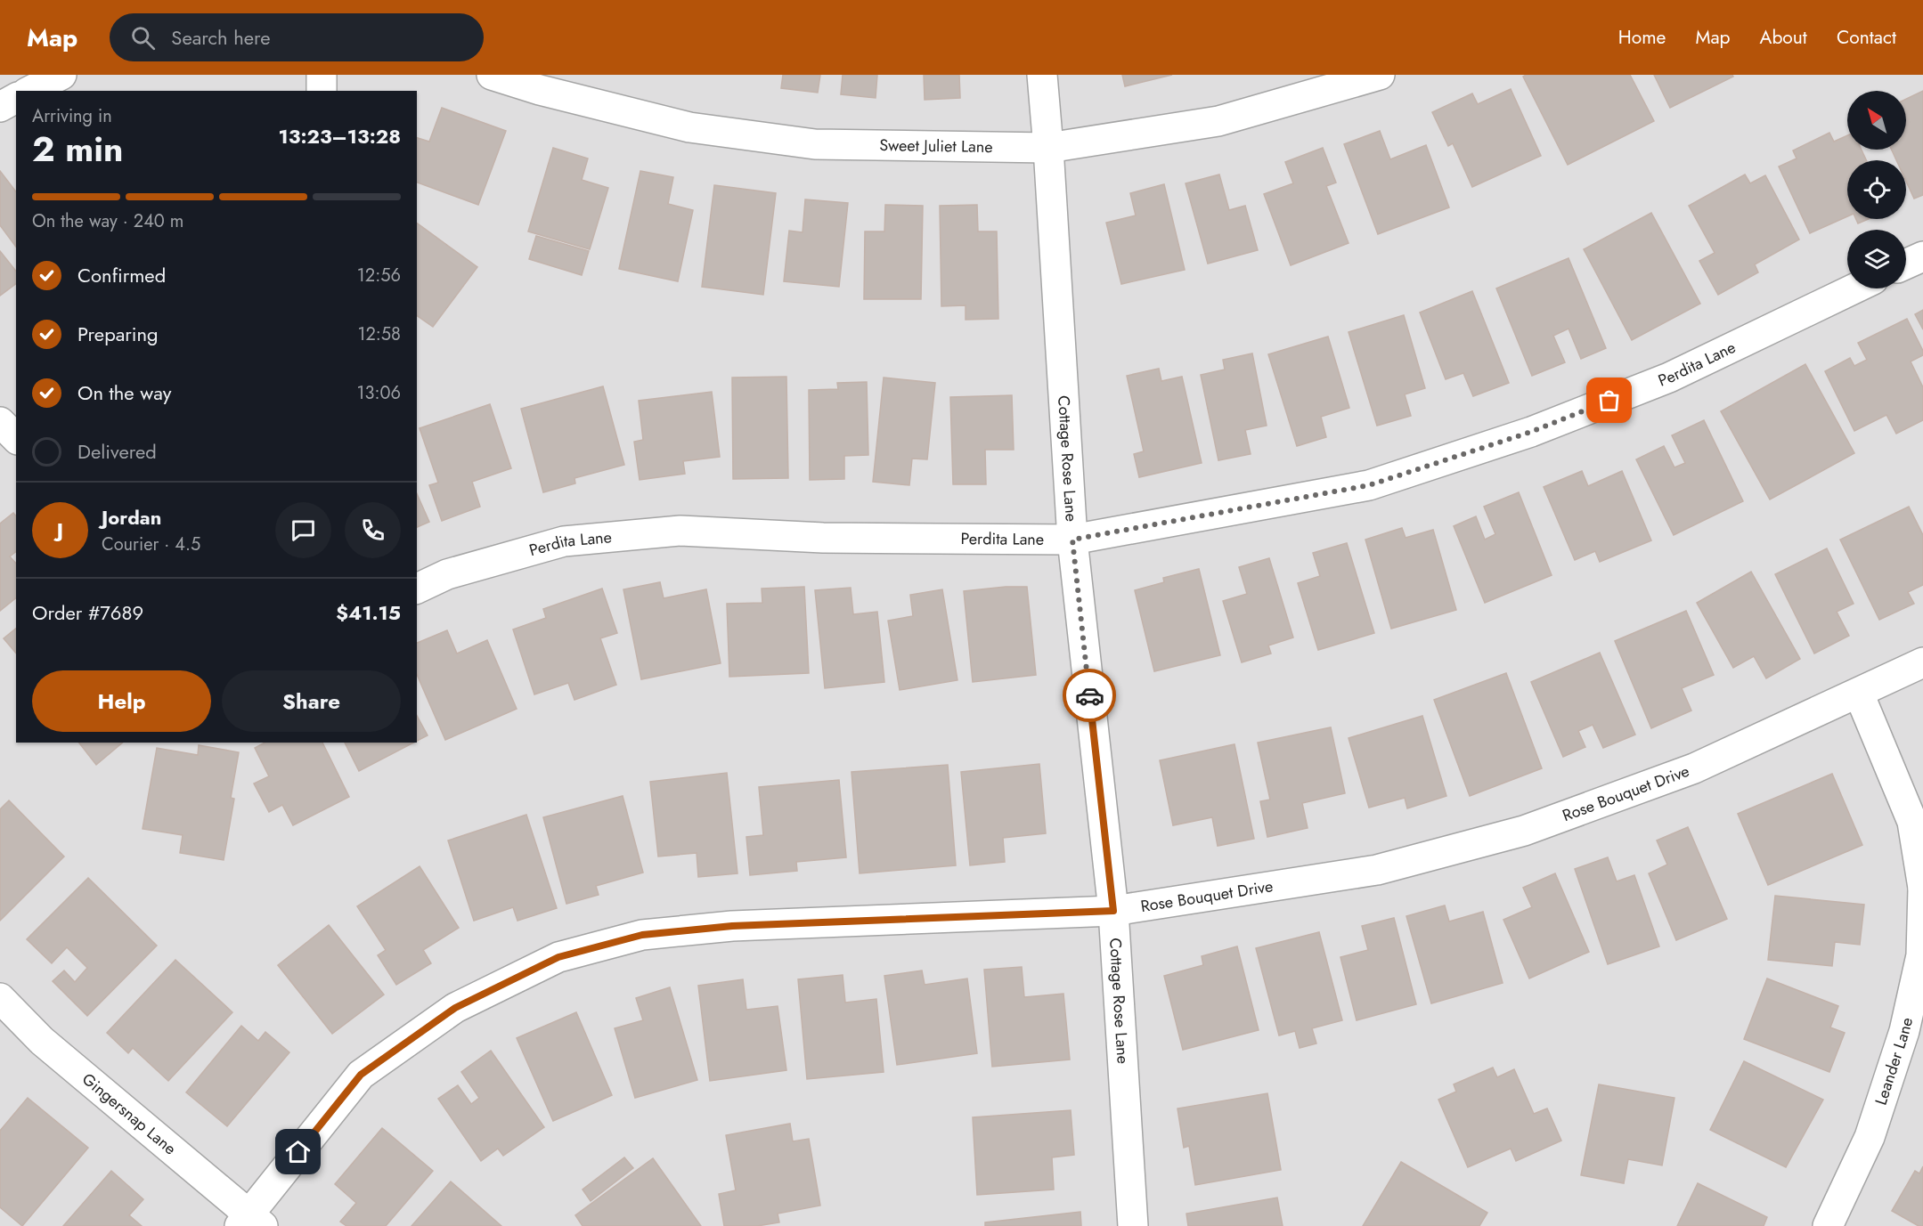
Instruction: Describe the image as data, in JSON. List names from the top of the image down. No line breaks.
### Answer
{"streets":{"street":["Sweet Juliet Lane","Perdita Lane","Cottage Rose Lane","Rose Bouquet Drive","Leander Lane","Gingersnap Lane"]},"crossings":[["Sweet Juliet Lane","Cottage Rose Lane"],["Perdita Lane","Cottage Rose Lane"],["Cottage Rose Lane","Rose Bouquet Drive"],["Rose Bouquet Drive","Leander Lane"],["Rose Bouquet Drive","Gingersnap Lane"]],"north":"top left","page":{"header":"Map","search":"Search here","nav":["Home","Map","About","Contact"],"heading":["2 min","Arriving in","13:23–13:28"],"panel":["Jordan","Courier · 4.5","Order #7689","$41.15"],"bar":"On the way · 240 m","list":[["Confirmed","12:56"],["Preparing","12:58"],["On the way","13:06"],"Delivered"],"round":"J","buttons":["Help","Share"]}}
